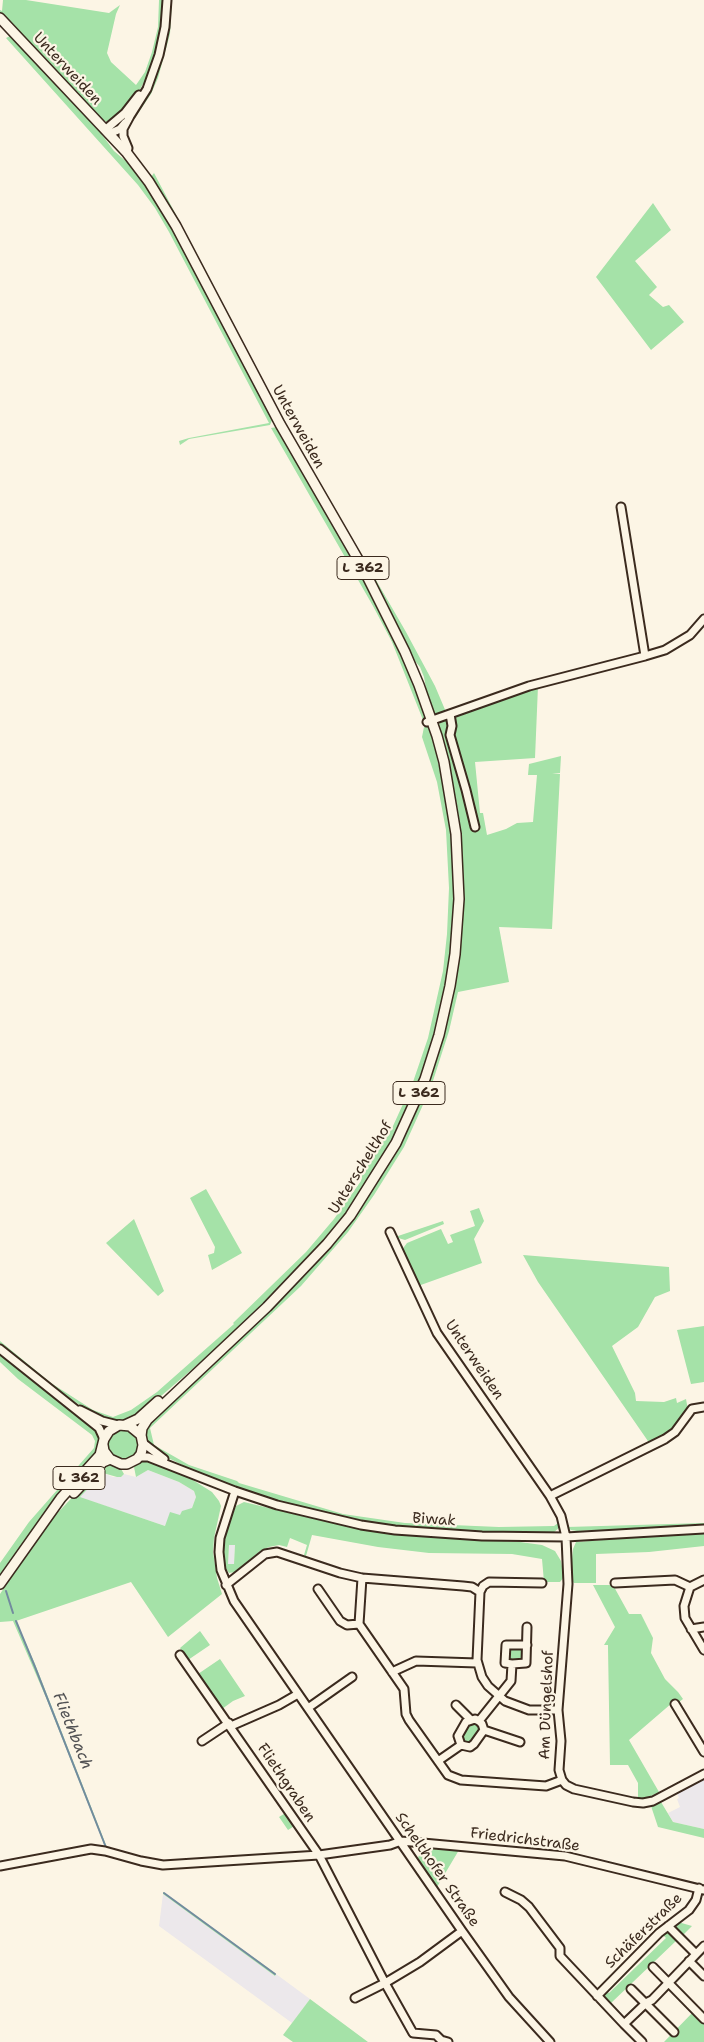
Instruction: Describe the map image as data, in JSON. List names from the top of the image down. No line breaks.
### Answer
{"streets":{"main road":["Unterweiden","L 362","Unterschelthof"],"street":["Biwak","Am Düngelshof","Fliethgraben","Friedrichstraße","Schelthofer Straße","Schäferstraße"]},"crossings":[["Unterweiden","Unterschelthof"],["Unterweiden","Biwak"],["Unterweiden","Am Düngelshof"],["L 362","Unterschelthof"],["L 362","Biwak"],["Unterschelthof","Biwak"],["Biwak","Am Düngelshof"],["Biwak","Schelthofer Straße"],["Friedrichstraße","Schelthofer Straße"],["Friedrichstraße","Schäferstraße"]],"water":["Fliethbach"]}
